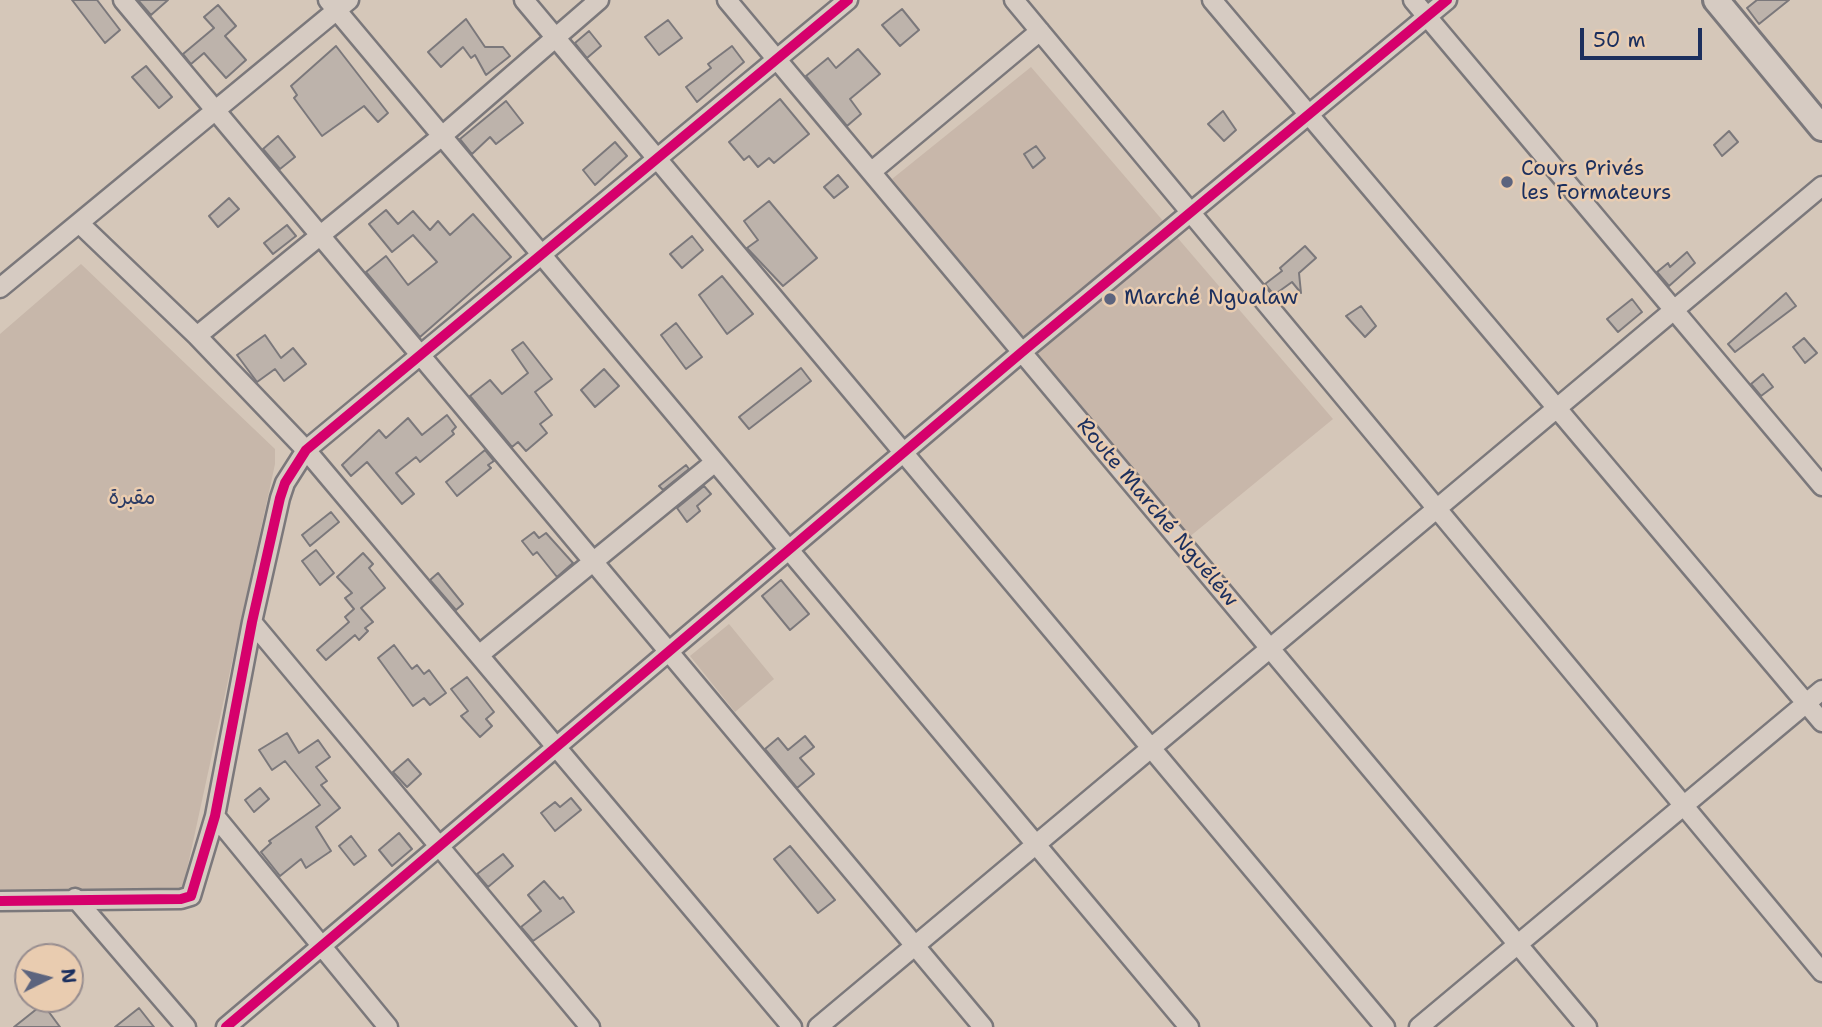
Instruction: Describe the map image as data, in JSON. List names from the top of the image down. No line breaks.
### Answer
{"streets":{"street":["Route Marché Nguéléw"]},"parks":["مقبرة"],"places":["Cours Privés les Formateurs","Marché Ngualaw"],"scale_bar":"50 m","north":"right"}
